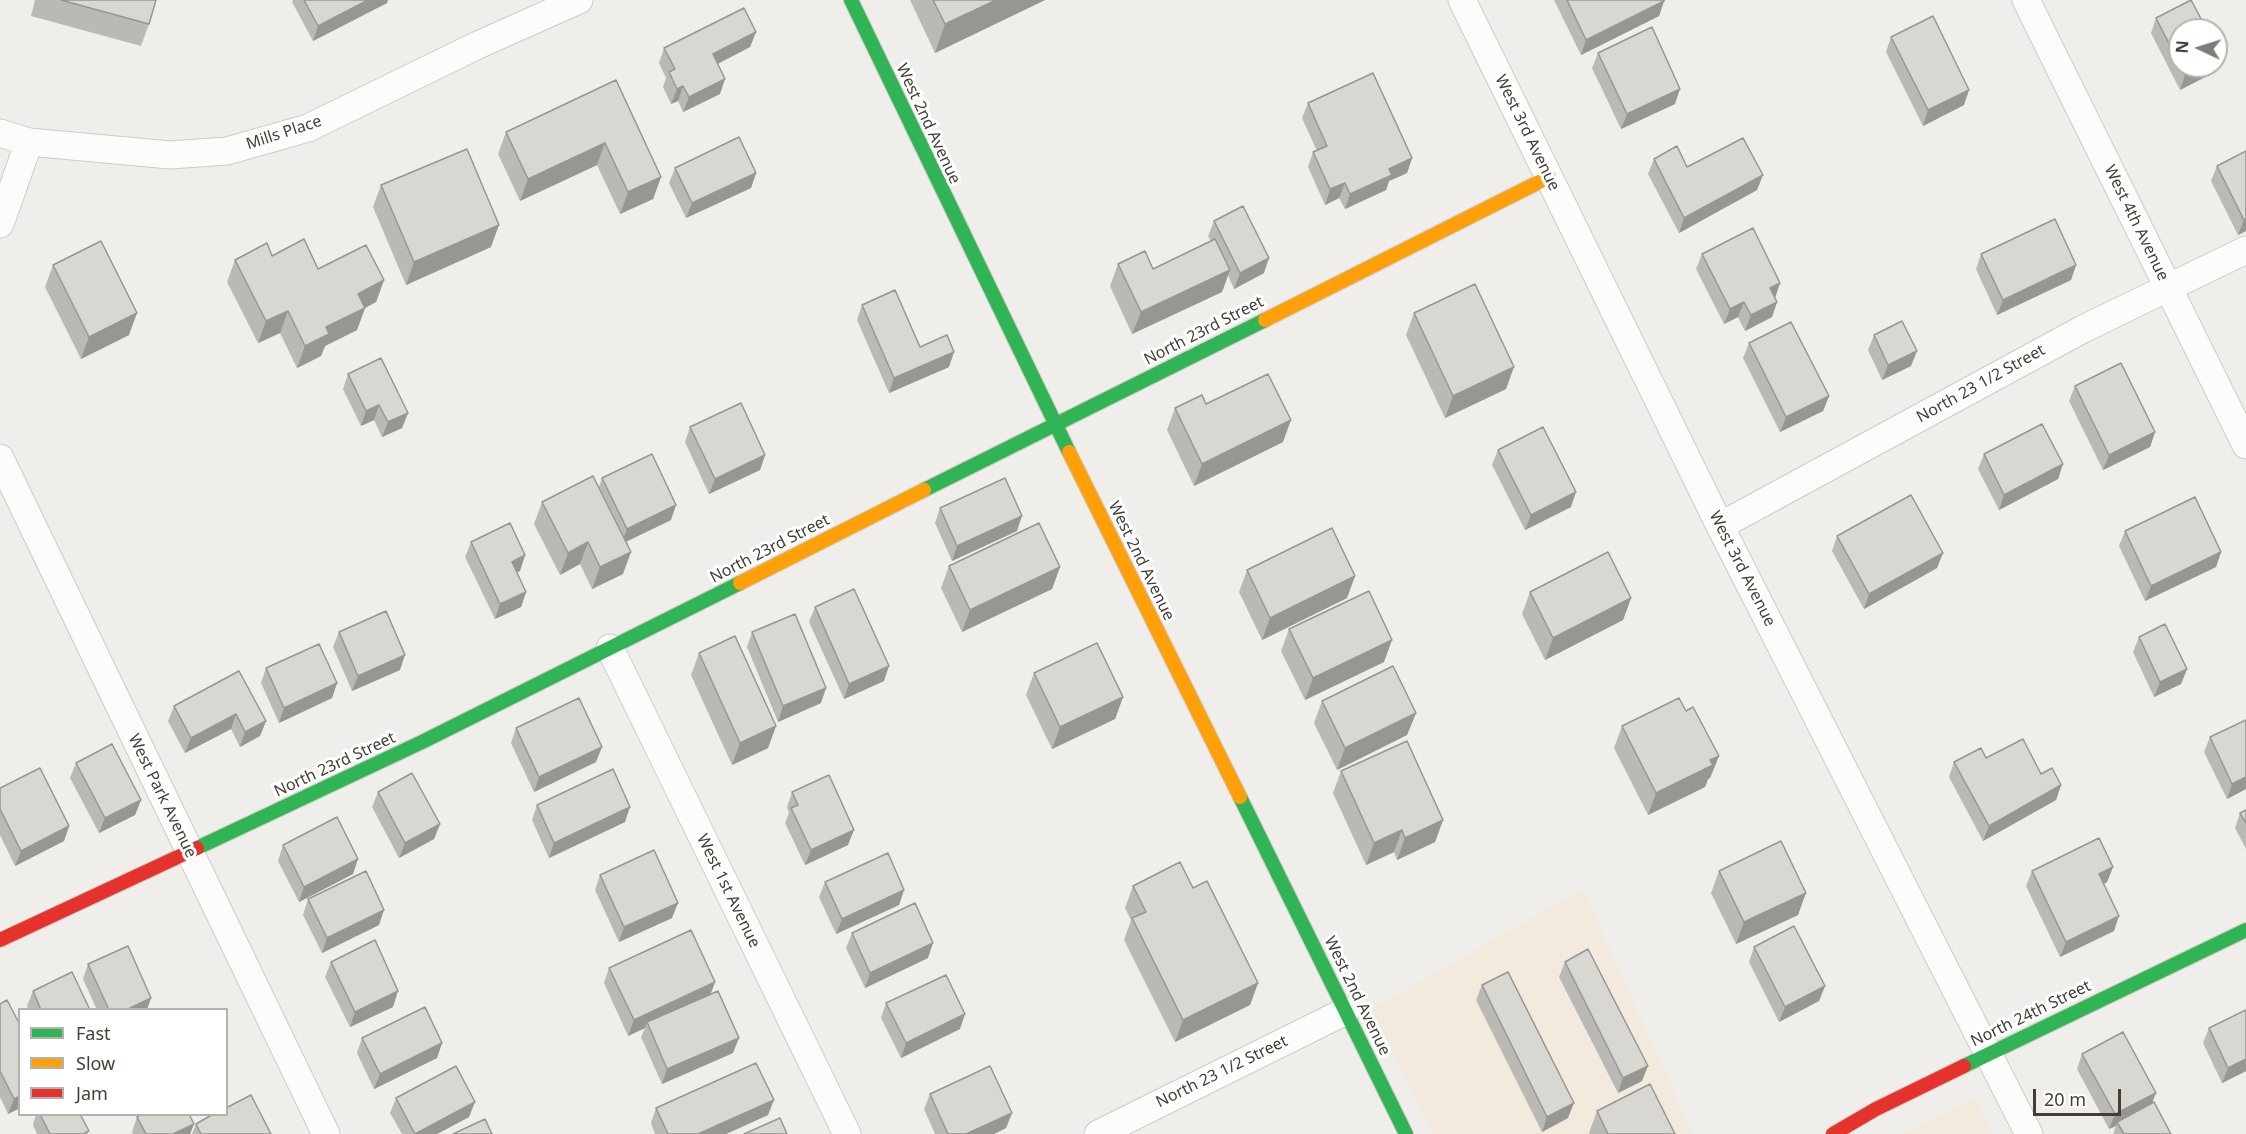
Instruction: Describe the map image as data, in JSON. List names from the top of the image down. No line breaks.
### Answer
{"streets":{"street":["West 2nd Avenue","Mills Place","West 3rd Avenue","West 4th Avenue","North 23rd Street","North 23 1/2 Street","West Park Avenue","West 1st Avenue","North 24th Street"]},"crossings":[["West 2nd Avenue","North 23rd Street"],["West 2nd Avenue","North 23 1/2 Street"],["West 3rd Avenue","North 23rd Street"],["West 3rd Avenue","North 23 1/2 Street"],["West 3rd Avenue","North 24th Street"],["West 4th Avenue","North 23 1/2 Street"],["North 23rd Street","West Park Avenue"],["North 23rd Street","West 1st Avenue"]],"legend":["Fast","Slow","Jam"],"scale_bar":"20 m","north":"left"}
